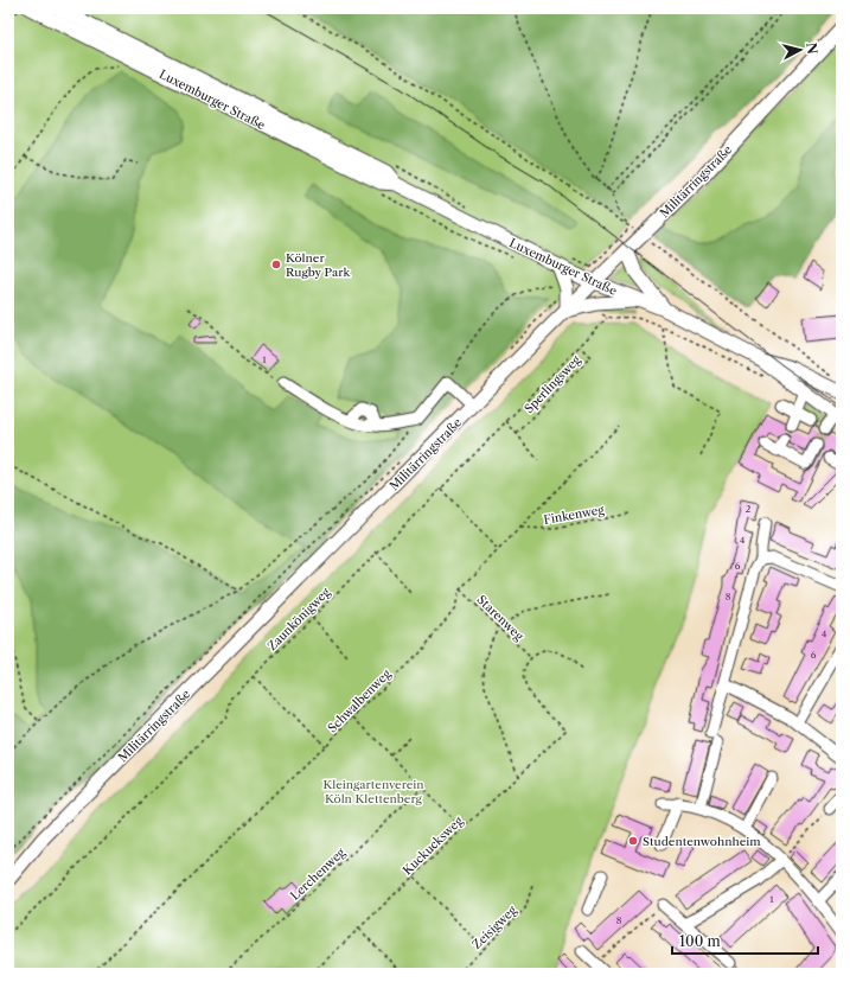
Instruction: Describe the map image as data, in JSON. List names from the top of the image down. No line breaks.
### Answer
{"streets":{"main road":["Luxemburger Straße","Militärringstraße"],"path":["Sperlingsweg","Finkenweg","Starenweg","Zaunkönigweg","Schwalbenweg","Kuckucksweg","Lerchenweg","Zeisigweg"]},"crossings":[["Luxemburger Straße","Militärringstraße"],["Sperlingsweg","Zaunkönigweg"],["Finkenweg","Schwalbenweg"],["Starenweg","Schwalbenweg"],["Starenweg","Kuckucksweg"]],"parks":["Kleingartenverein Köln Klettenberg"],"places":["Kölner Rugby Park","Studentenwohnheim"],"house_numbers":["1","2","4","6","8","4","6","1","8"],"scale_bar":"100 m","north":"right"}
